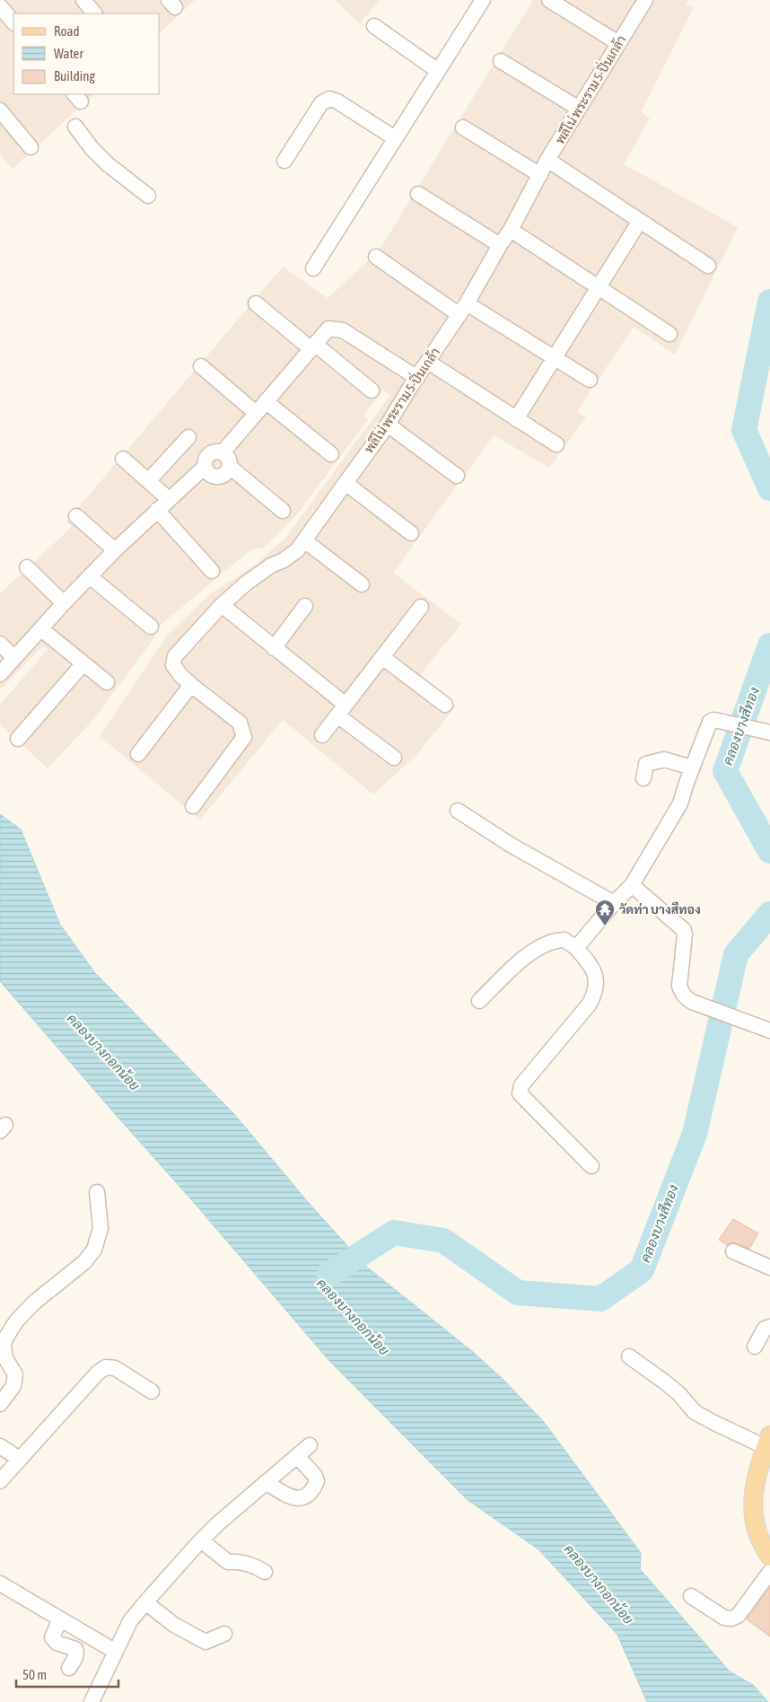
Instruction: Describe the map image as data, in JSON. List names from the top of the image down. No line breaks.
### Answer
{"streets":{"street":["พลีโน่ พระราม 5-ปิ่นเกล้า"]},"water":["คลองบางสีทอง","คลองบางกอกน้อย"],"places":{"temple":["วัดท่า บางสีทอง"]},"legend":["Road","Water","Building"],"scale_bar":"50 m"}
